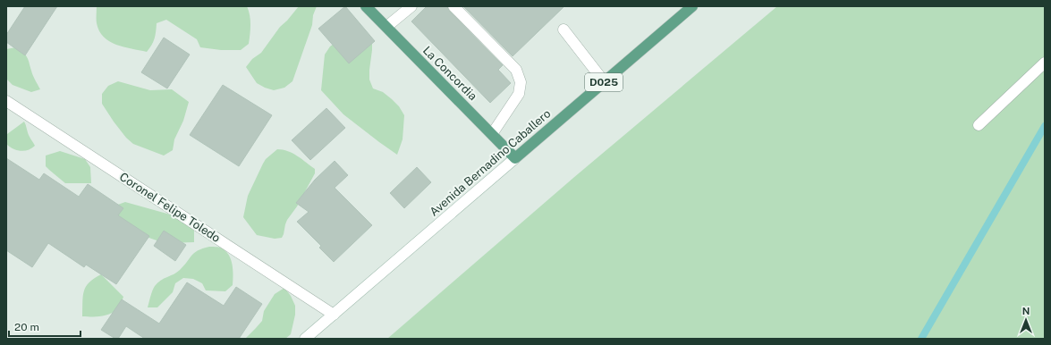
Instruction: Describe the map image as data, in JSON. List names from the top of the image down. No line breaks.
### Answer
{"streets":{"main road":["La Concordia","D025","Avenida Bernadino Caballero"],"street":["Coronel Felipe Toledo"]},"crossings":[["La Concordia","Avenida Bernadino Caballero"],["Avenida Bernadino Caballero","Coronel Felipe Toledo"]],"scale_bar":"20 m","north":"top"}
